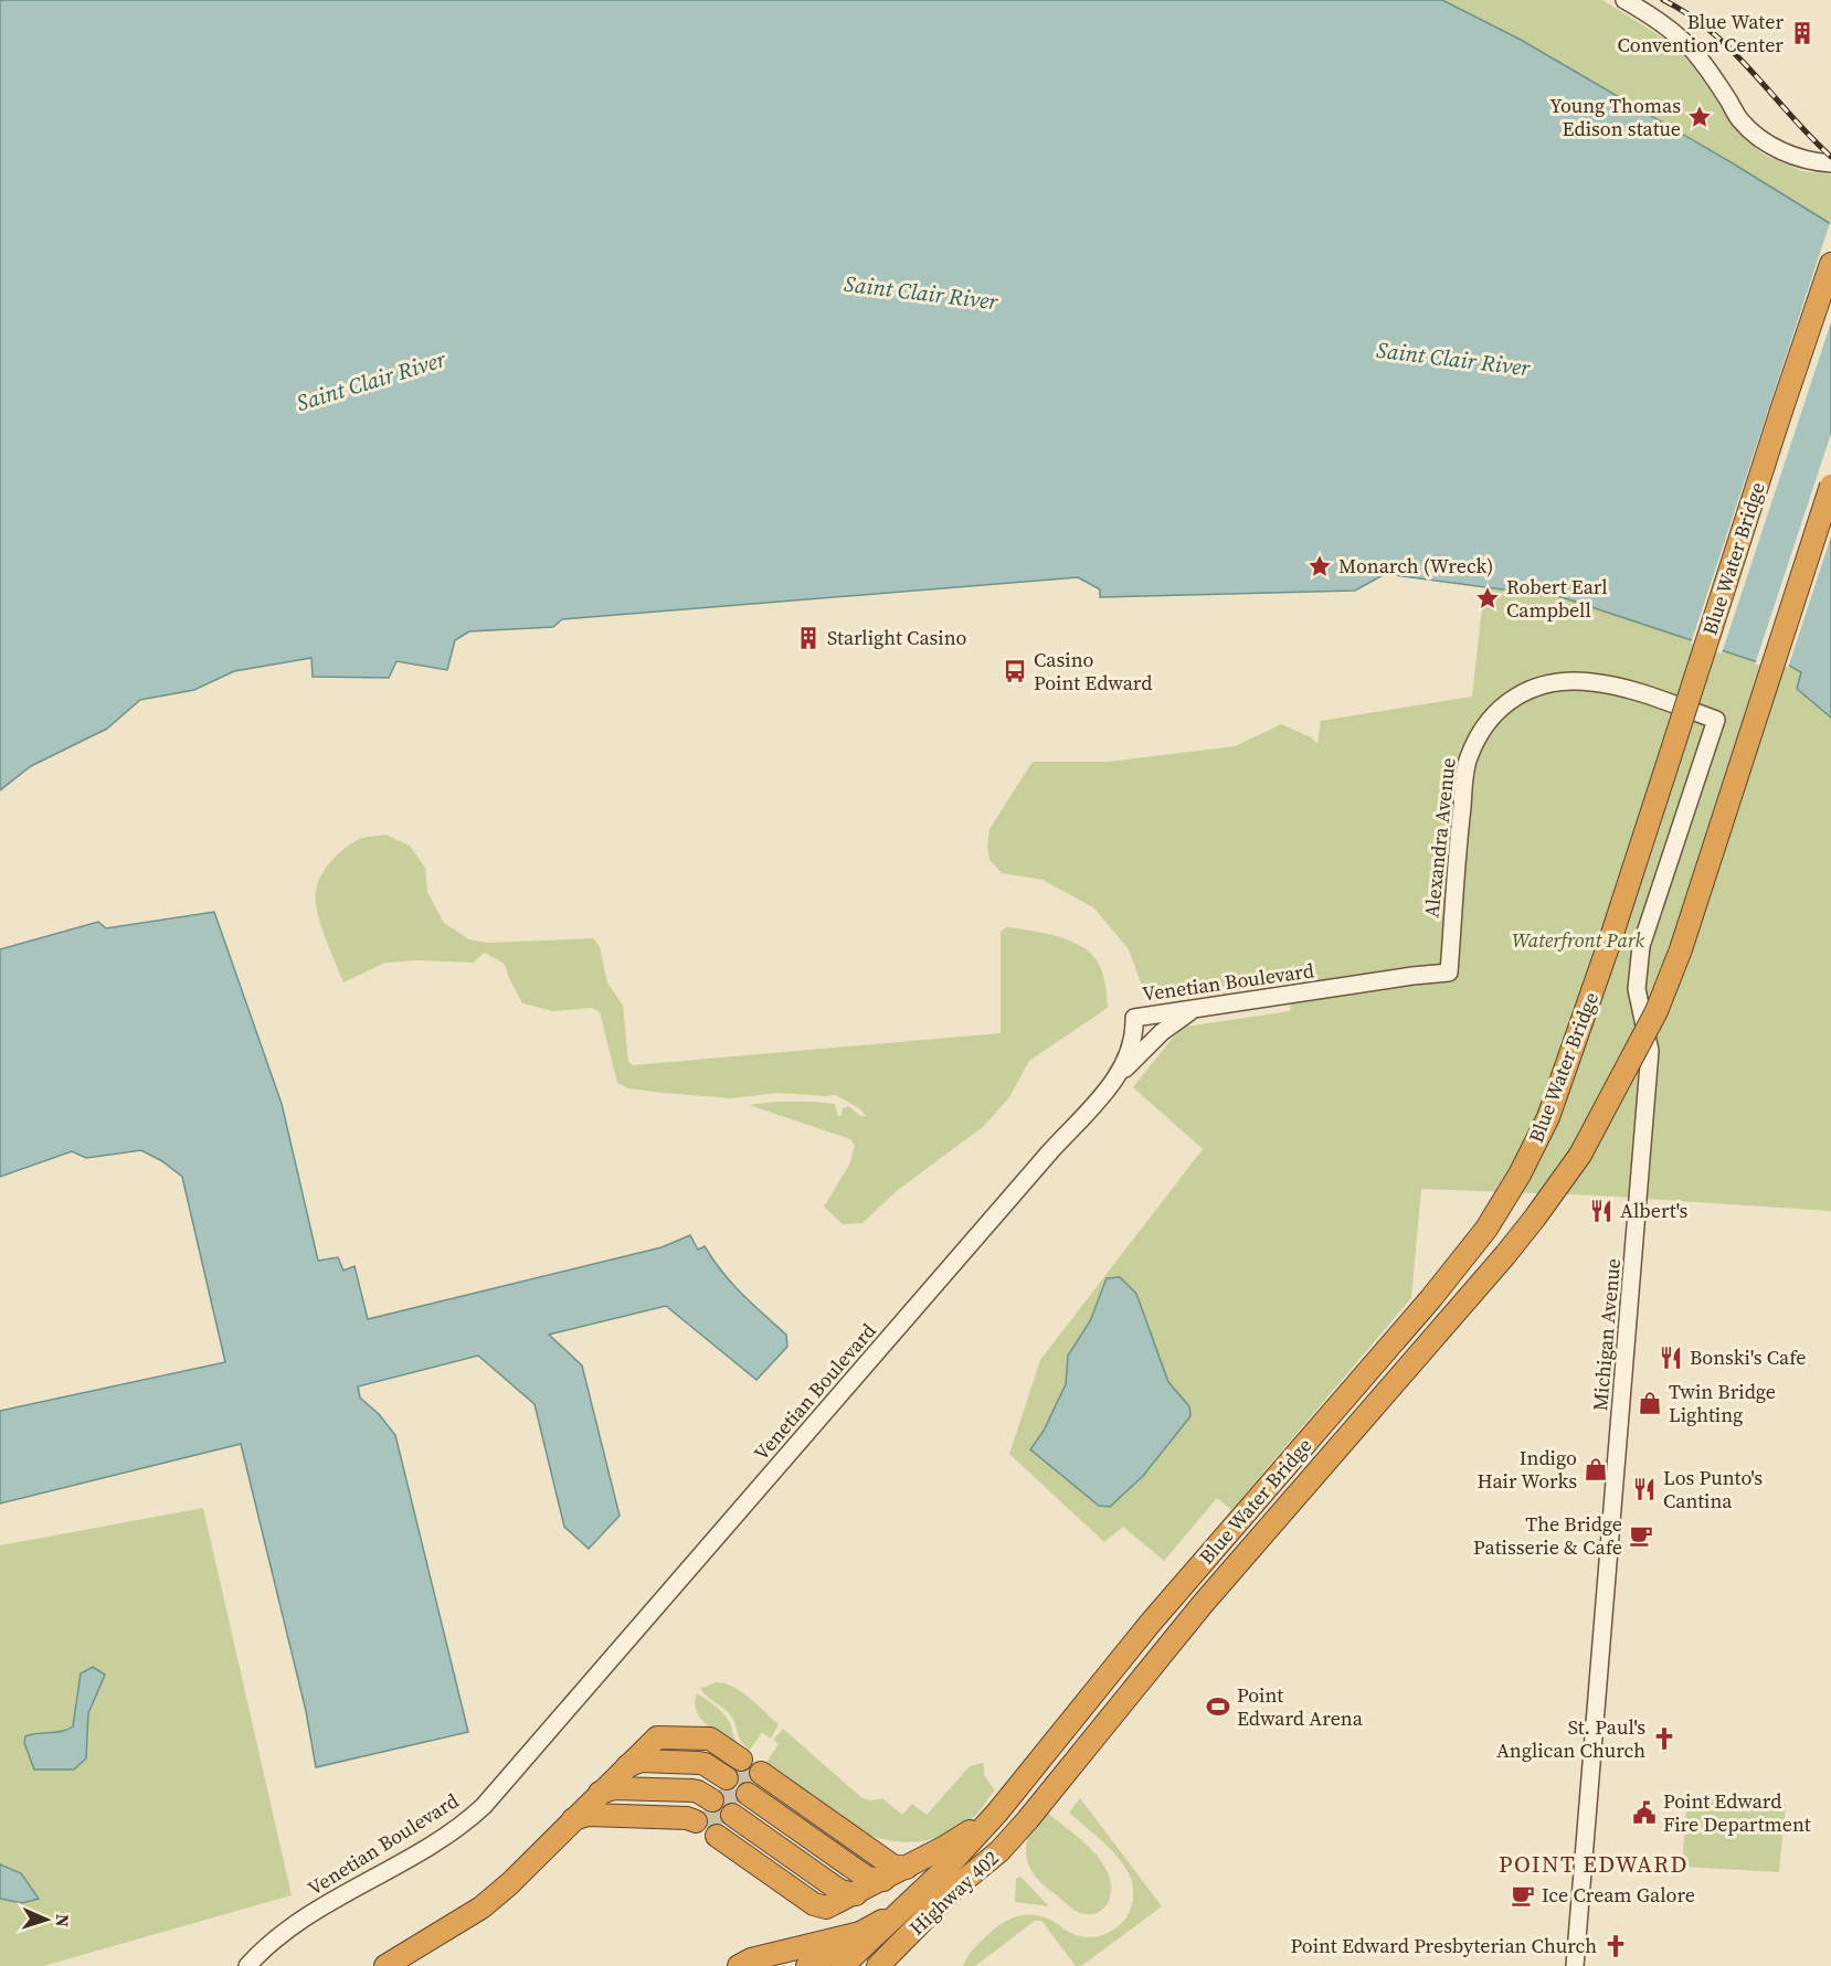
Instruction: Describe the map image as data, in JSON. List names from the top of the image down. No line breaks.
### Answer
{"streets":{"highway":["Blue Water Bridge","Highway 402"],"street":["Alexandra Avenue","Venetian Boulevard","Michigan Avenue"]},"crossings":[["Blue Water Bridge","Highway 402"],["Alexandra Avenue","Venetian Boulevard"],["Alexandra Avenue","Michigan Avenue"]],"districts":["POINT EDWARD"],"water":["Saint Clair River"],"parks":["Waterfront Park"],"places":{"building":["Blue Water Convention Center","Starlight Casino"],"place":["Young Thomas Edison statue","Monarch (Wreck)","Robert Earl Campbell"],"bus stop":["Casino Point Edward"],"restaurant":["Albert's","Bonski's Cafe","Los Punto's Cantina"],"shop":["Twin Bridge Lighting","Indigo Hair Works"],"cafe":["The Bridge Patisserie & Cafe","Ice Cream Galore"],"sports":["Point Edward Arena"],"church":["St. Paul's Anglican Church","Point Edward Presbyterian Church"],"public building":["Point Edward Fire Department"]},"north":"right"}
